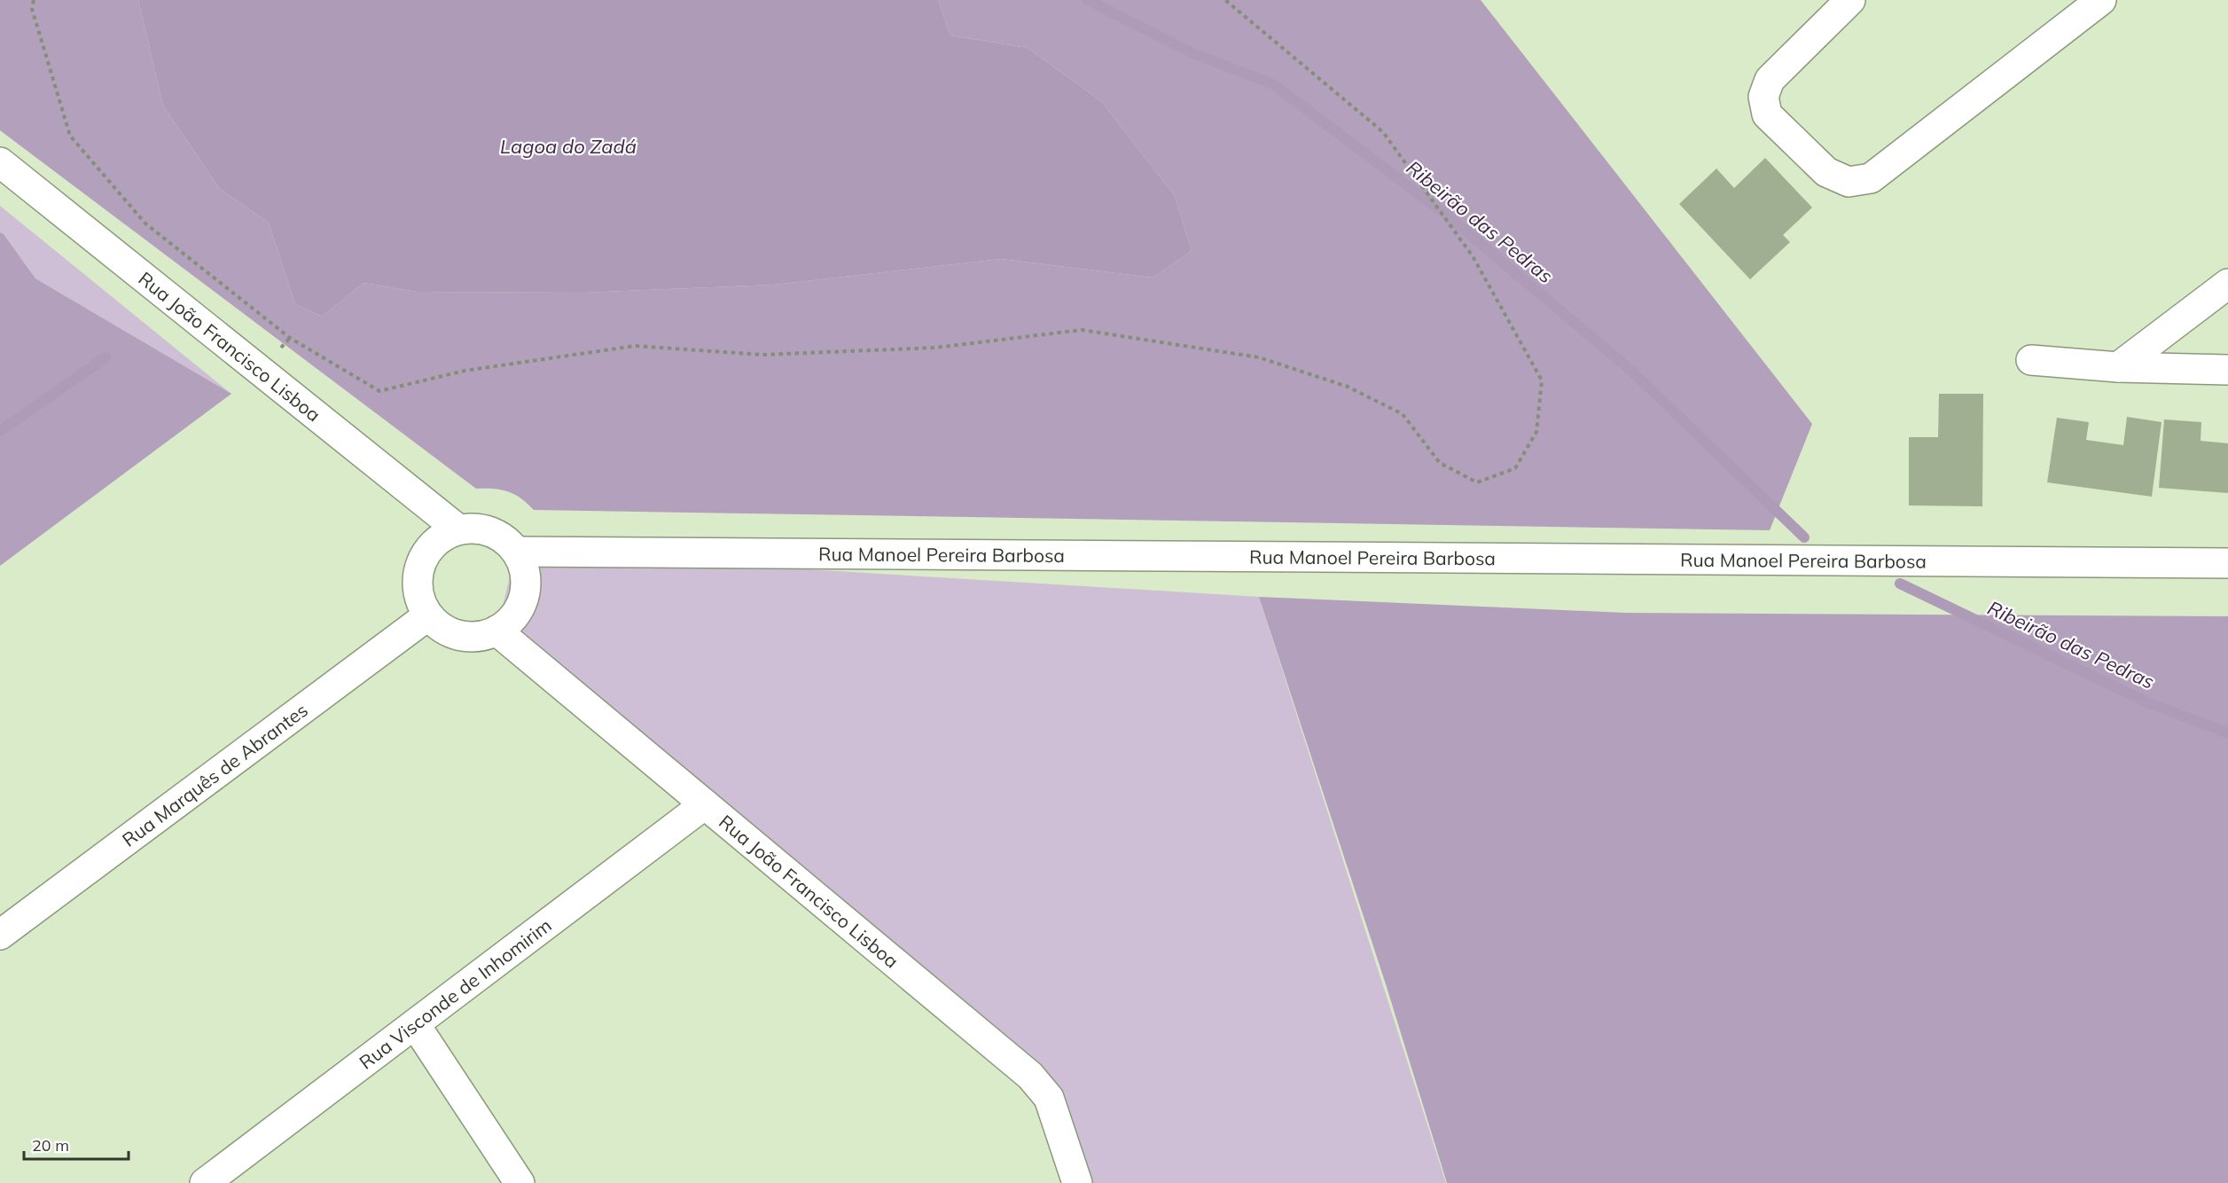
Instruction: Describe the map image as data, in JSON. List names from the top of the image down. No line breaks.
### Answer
{"streets":{"street":["Rua João Francisco Lisboa","Rua Manoel Pereira Barbosa","Rua Marquês de Abrantes","Rua Visconde de Inhomirim"]},"crossings":[["Rua João Francisco Lisboa","Rua Manoel Pereira Barbosa"],["Rua João Francisco Lisboa","Rua Marquês de Abrantes"],["Rua João Francisco Lisboa","Rua Visconde de Inhomirim"],["Rua Manoel Pereira Barbosa","Rua Marquês de Abrantes"]],"water":["Lagoa do Zadá","Ribeirão das Pedras"],"scale_bar":"20 m"}
